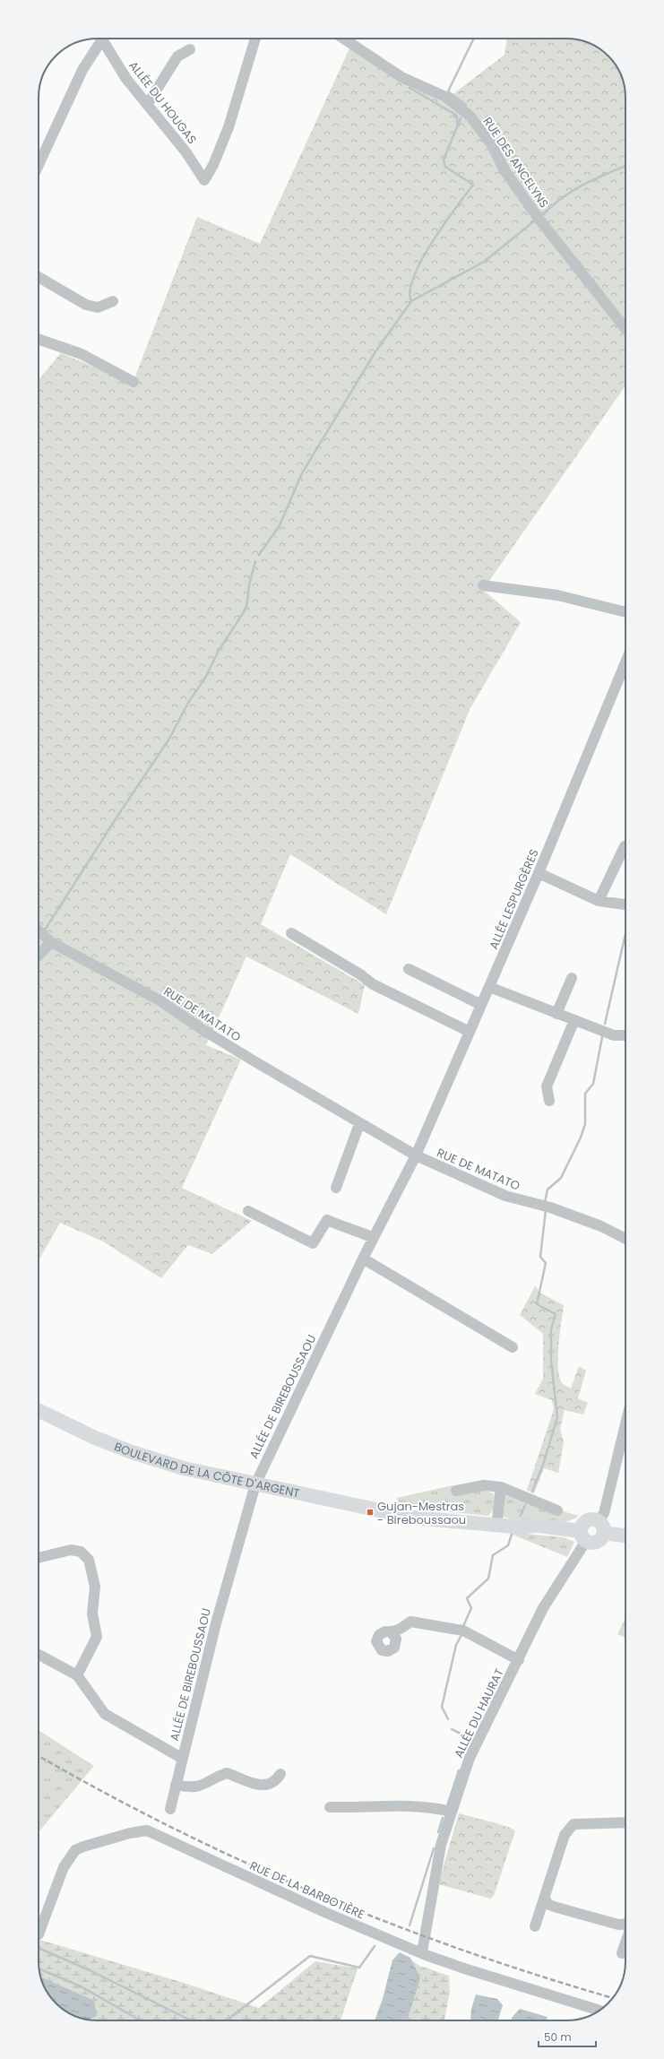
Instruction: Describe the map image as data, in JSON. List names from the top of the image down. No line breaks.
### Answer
{"streets":{"main road":["BOULEVARD DE LA CÔTE D'ARGENT"],"street":["ALLÉE DU HOUGAS","RUE DES ANCELYNS","ALLÉE LESPURGÈRES","RUE DE MATATO","ALLÉE DE BIREBOUSSAOU","ALLÉE DU HAURAT","RUE DE LA BARBOTIÈRE"]},"crossings":[["ALLÉE LESPURGÈRES","RUE DE MATATO"],["ALLÉE LESPURGÈRES","ALLÉE DE BIREBOUSSAOU"],["RUE DE MATATO","ALLÉE DE BIREBOUSSAOU"],["ALLÉE DE BIREBOUSSAOU","BOULEVARD DE LA CÔTE D'ARGENT"],["BOULEVARD DE LA CÔTE D'ARGENT","ALLÉE DU HAURAT"],["ALLÉE DU HAURAT","RUE DE LA BARBOTIÈRE"]],"places":{"transit":["Gujan-Mestras - Bireboussaou"]},"scale_bar":"50 m"}
